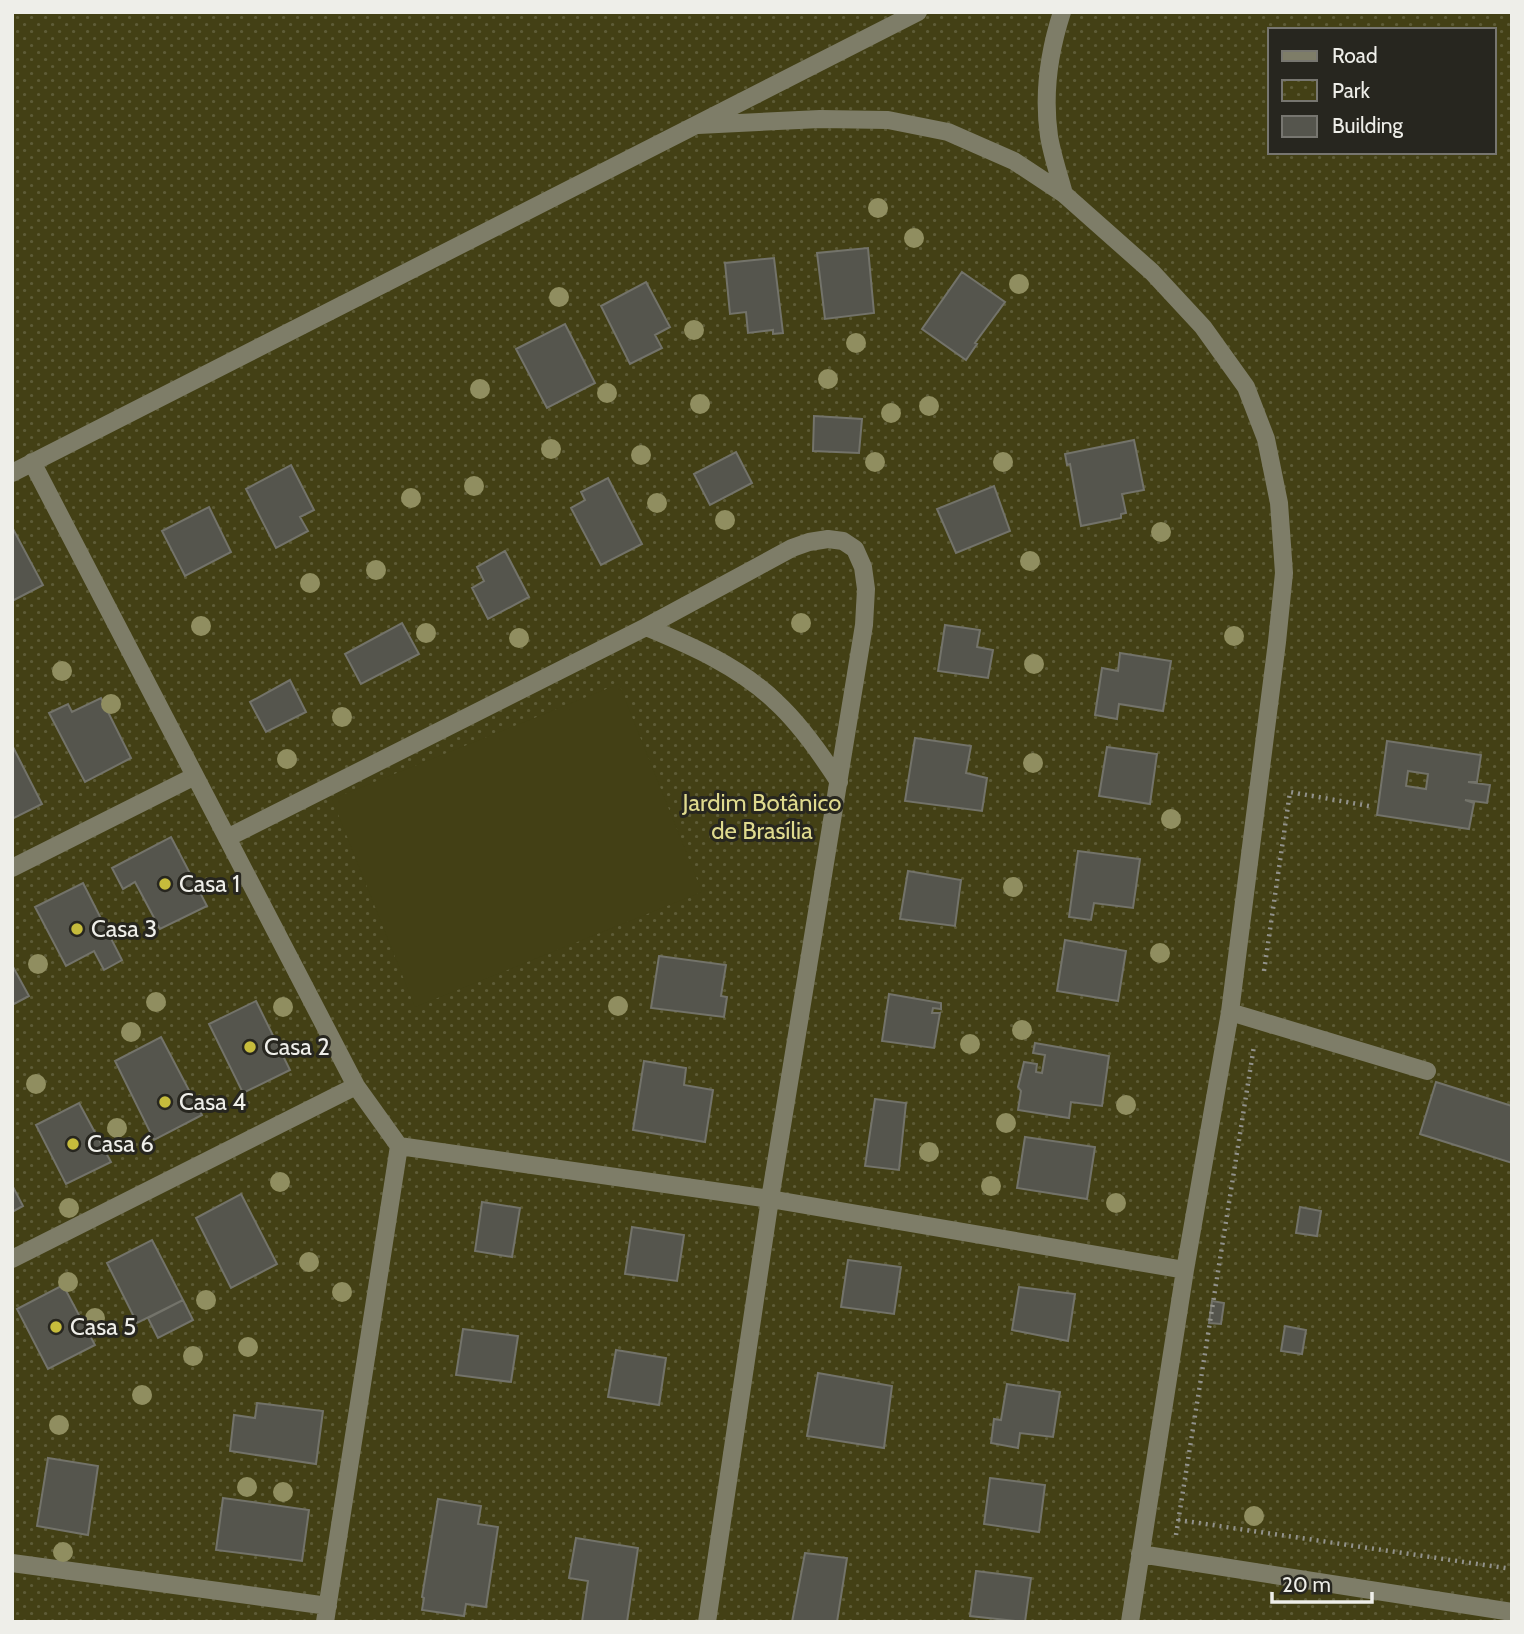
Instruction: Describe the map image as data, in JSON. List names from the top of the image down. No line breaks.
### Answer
{"parks":["Jardim Botânico de Brasília"],"places":["Casa 1","Casa 3","Casa 2","Casa 4","Casa 6","Casa 5"],"legend":["Road","Park","Building"],"scale_bar":"20 m"}
